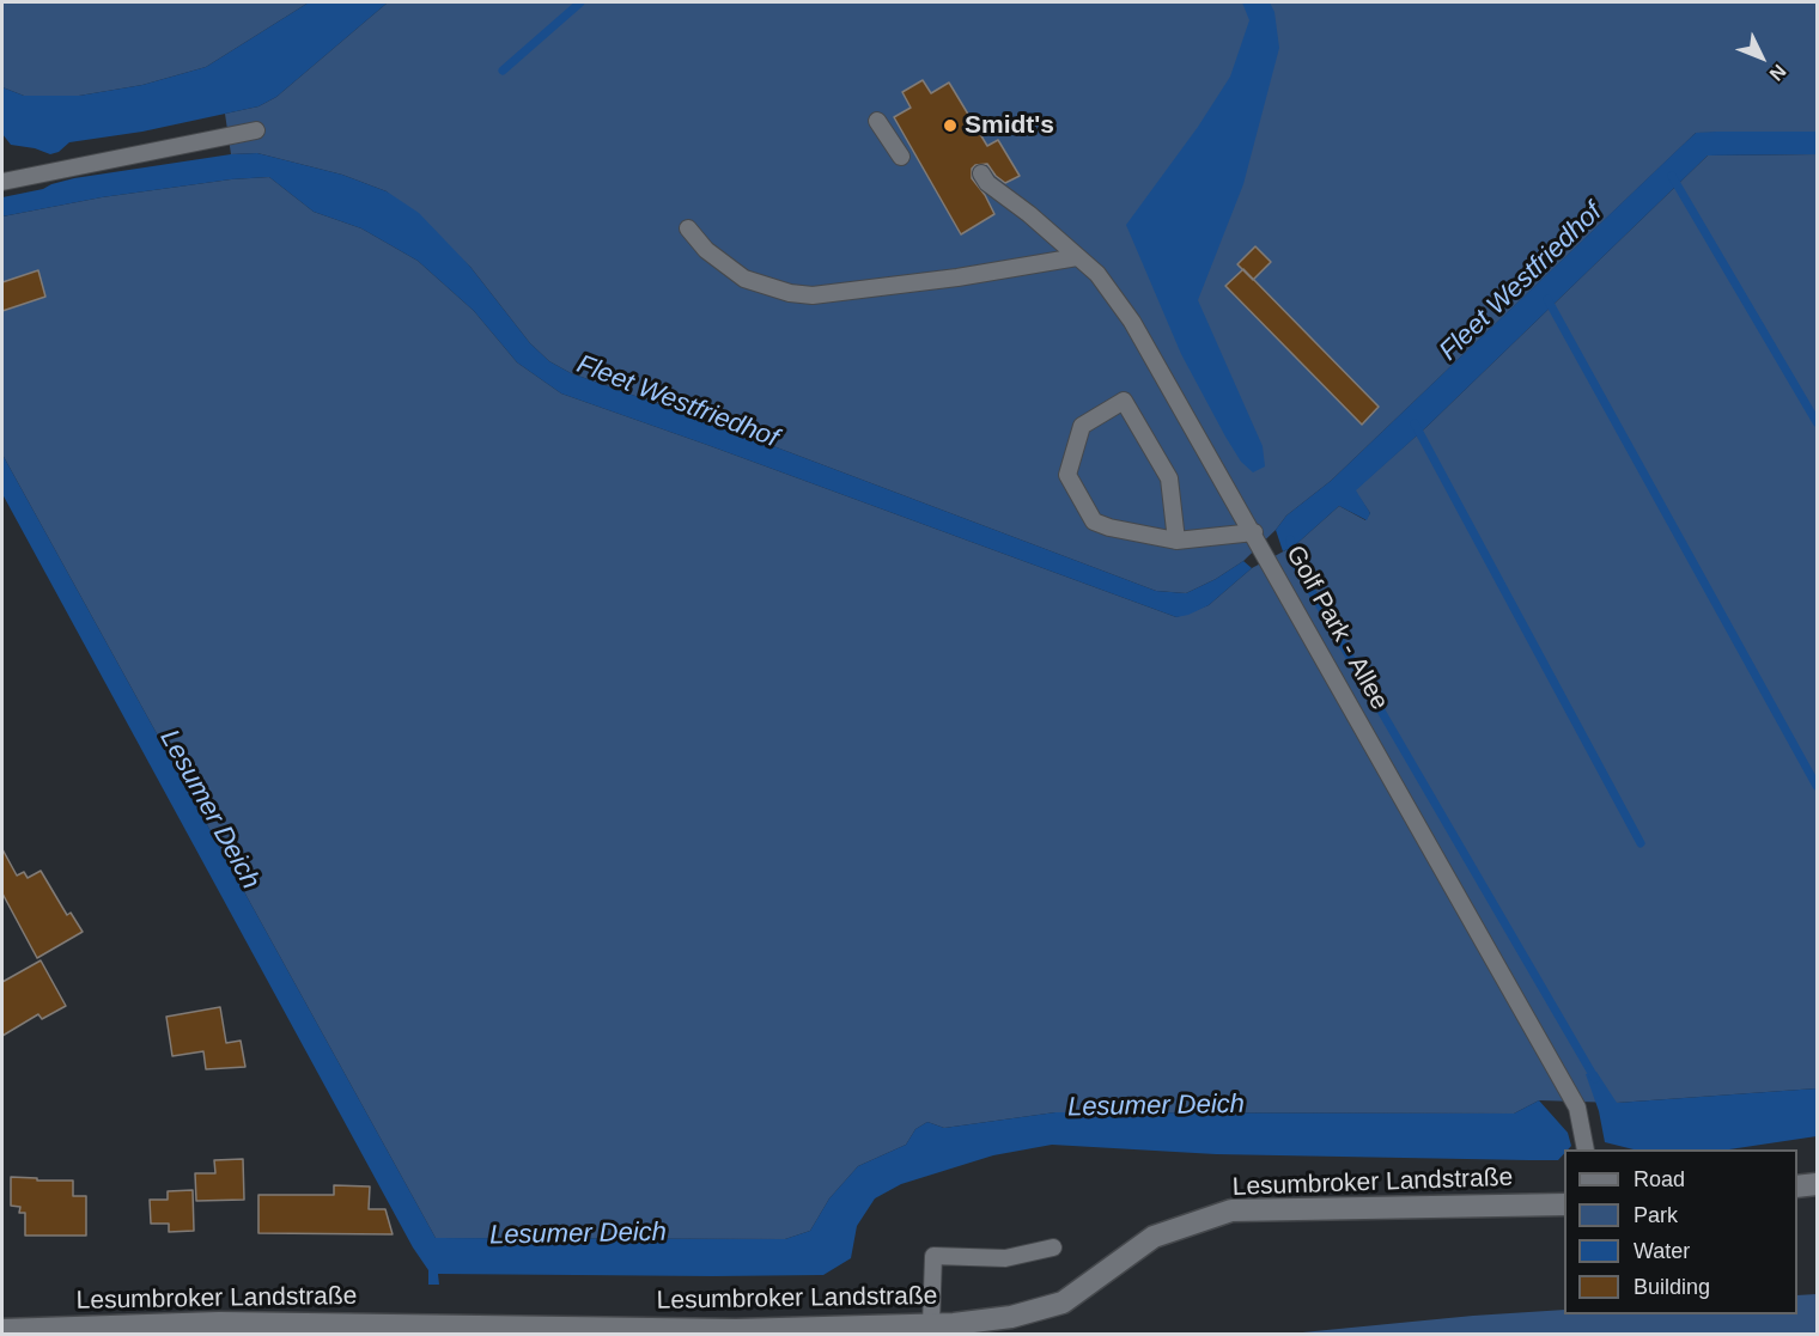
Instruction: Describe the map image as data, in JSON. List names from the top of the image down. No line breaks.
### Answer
{"streets":{"street":["Lesumbroker Landstraße"],"lane":["Golf Park - Allee"]},"water":["Fleet Westfriedhof","Lesumer Deich"],"places":["Smidt's"],"legend":["Road","Park","Water","Building"],"north":"bottom right"}
